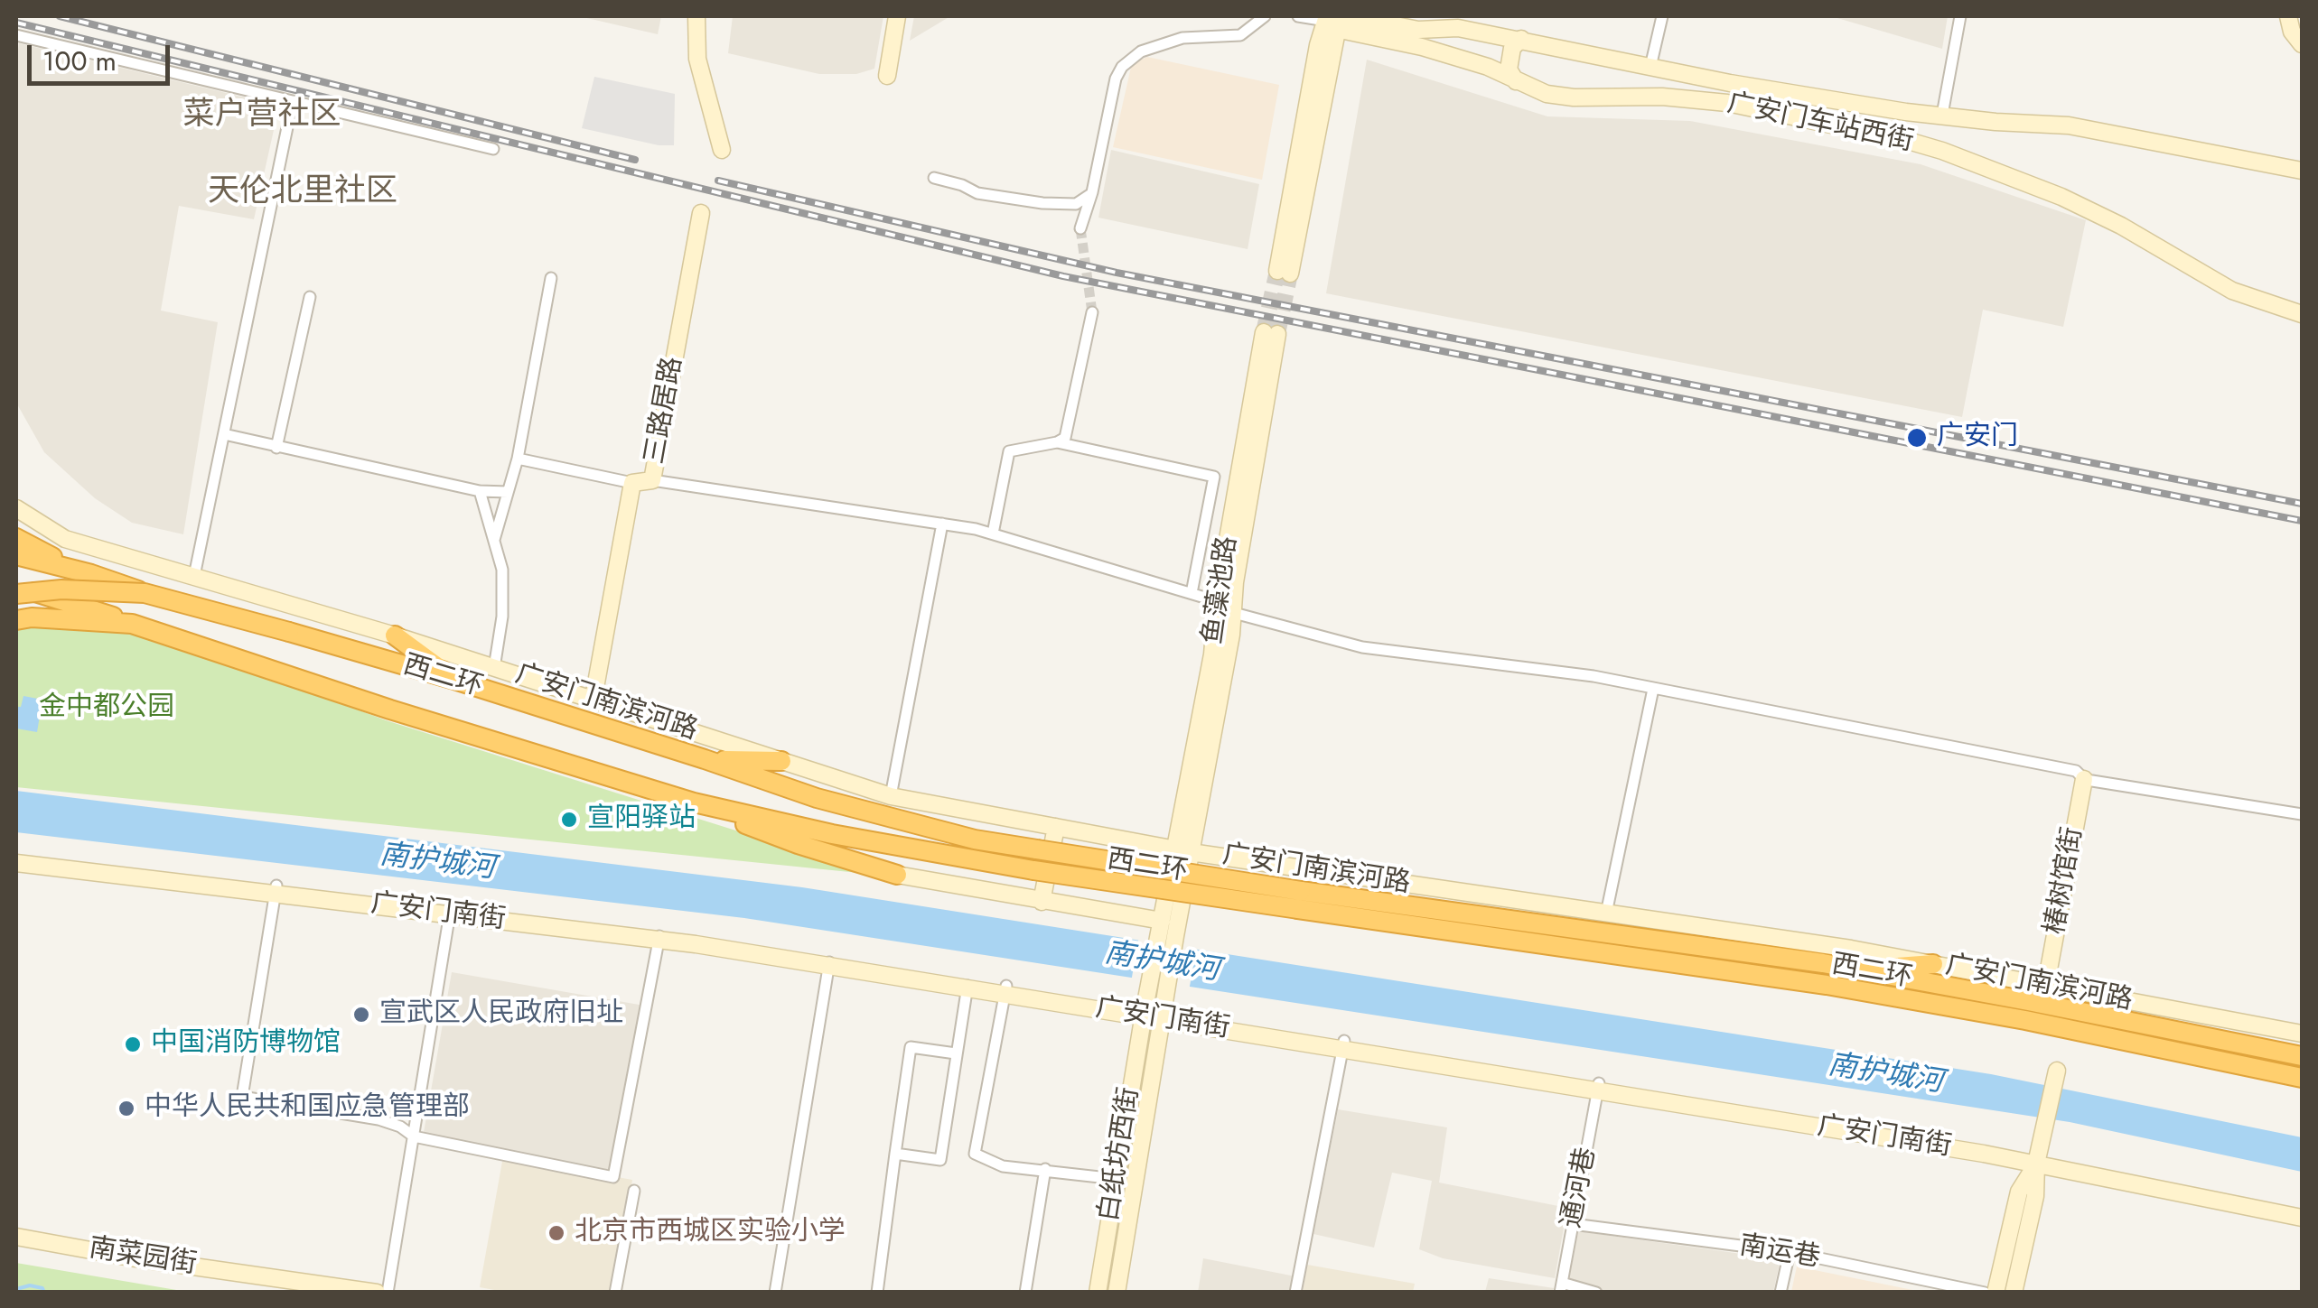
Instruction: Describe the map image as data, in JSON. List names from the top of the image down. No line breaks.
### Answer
{"streets":{"highway":["西二环"],"street":["广安门车站西街","三路居路","鱼藻池路","广安门南滨河路","椿树馆街","广安门南街","白纸坊西街","通河巷","南运巷","南菜园街"]},"crossings":[["三路居路","广安门南滨河路"],["鱼藻池路","广安门南滨河路"],["鱼藻池路","白纸坊西街"],["广安门南滨河路","椿树馆街"],["广安门南滨河路","白纸坊西街"],["广安门南街","白纸坊西街"],["广安门南街","通河巷"],["通河巷","南运巷"]],"districts":["菜户营社区","天伦北里社区"],"water":["南护城河"],"parks":["金中都公园"],"places":["广安门","宣阳驿站","宣武区人民政府旧址","中国消防博物馆","中华人民共和国应急管理部","北京市西城区实验小学"],"scale_bar":"100 m"}
